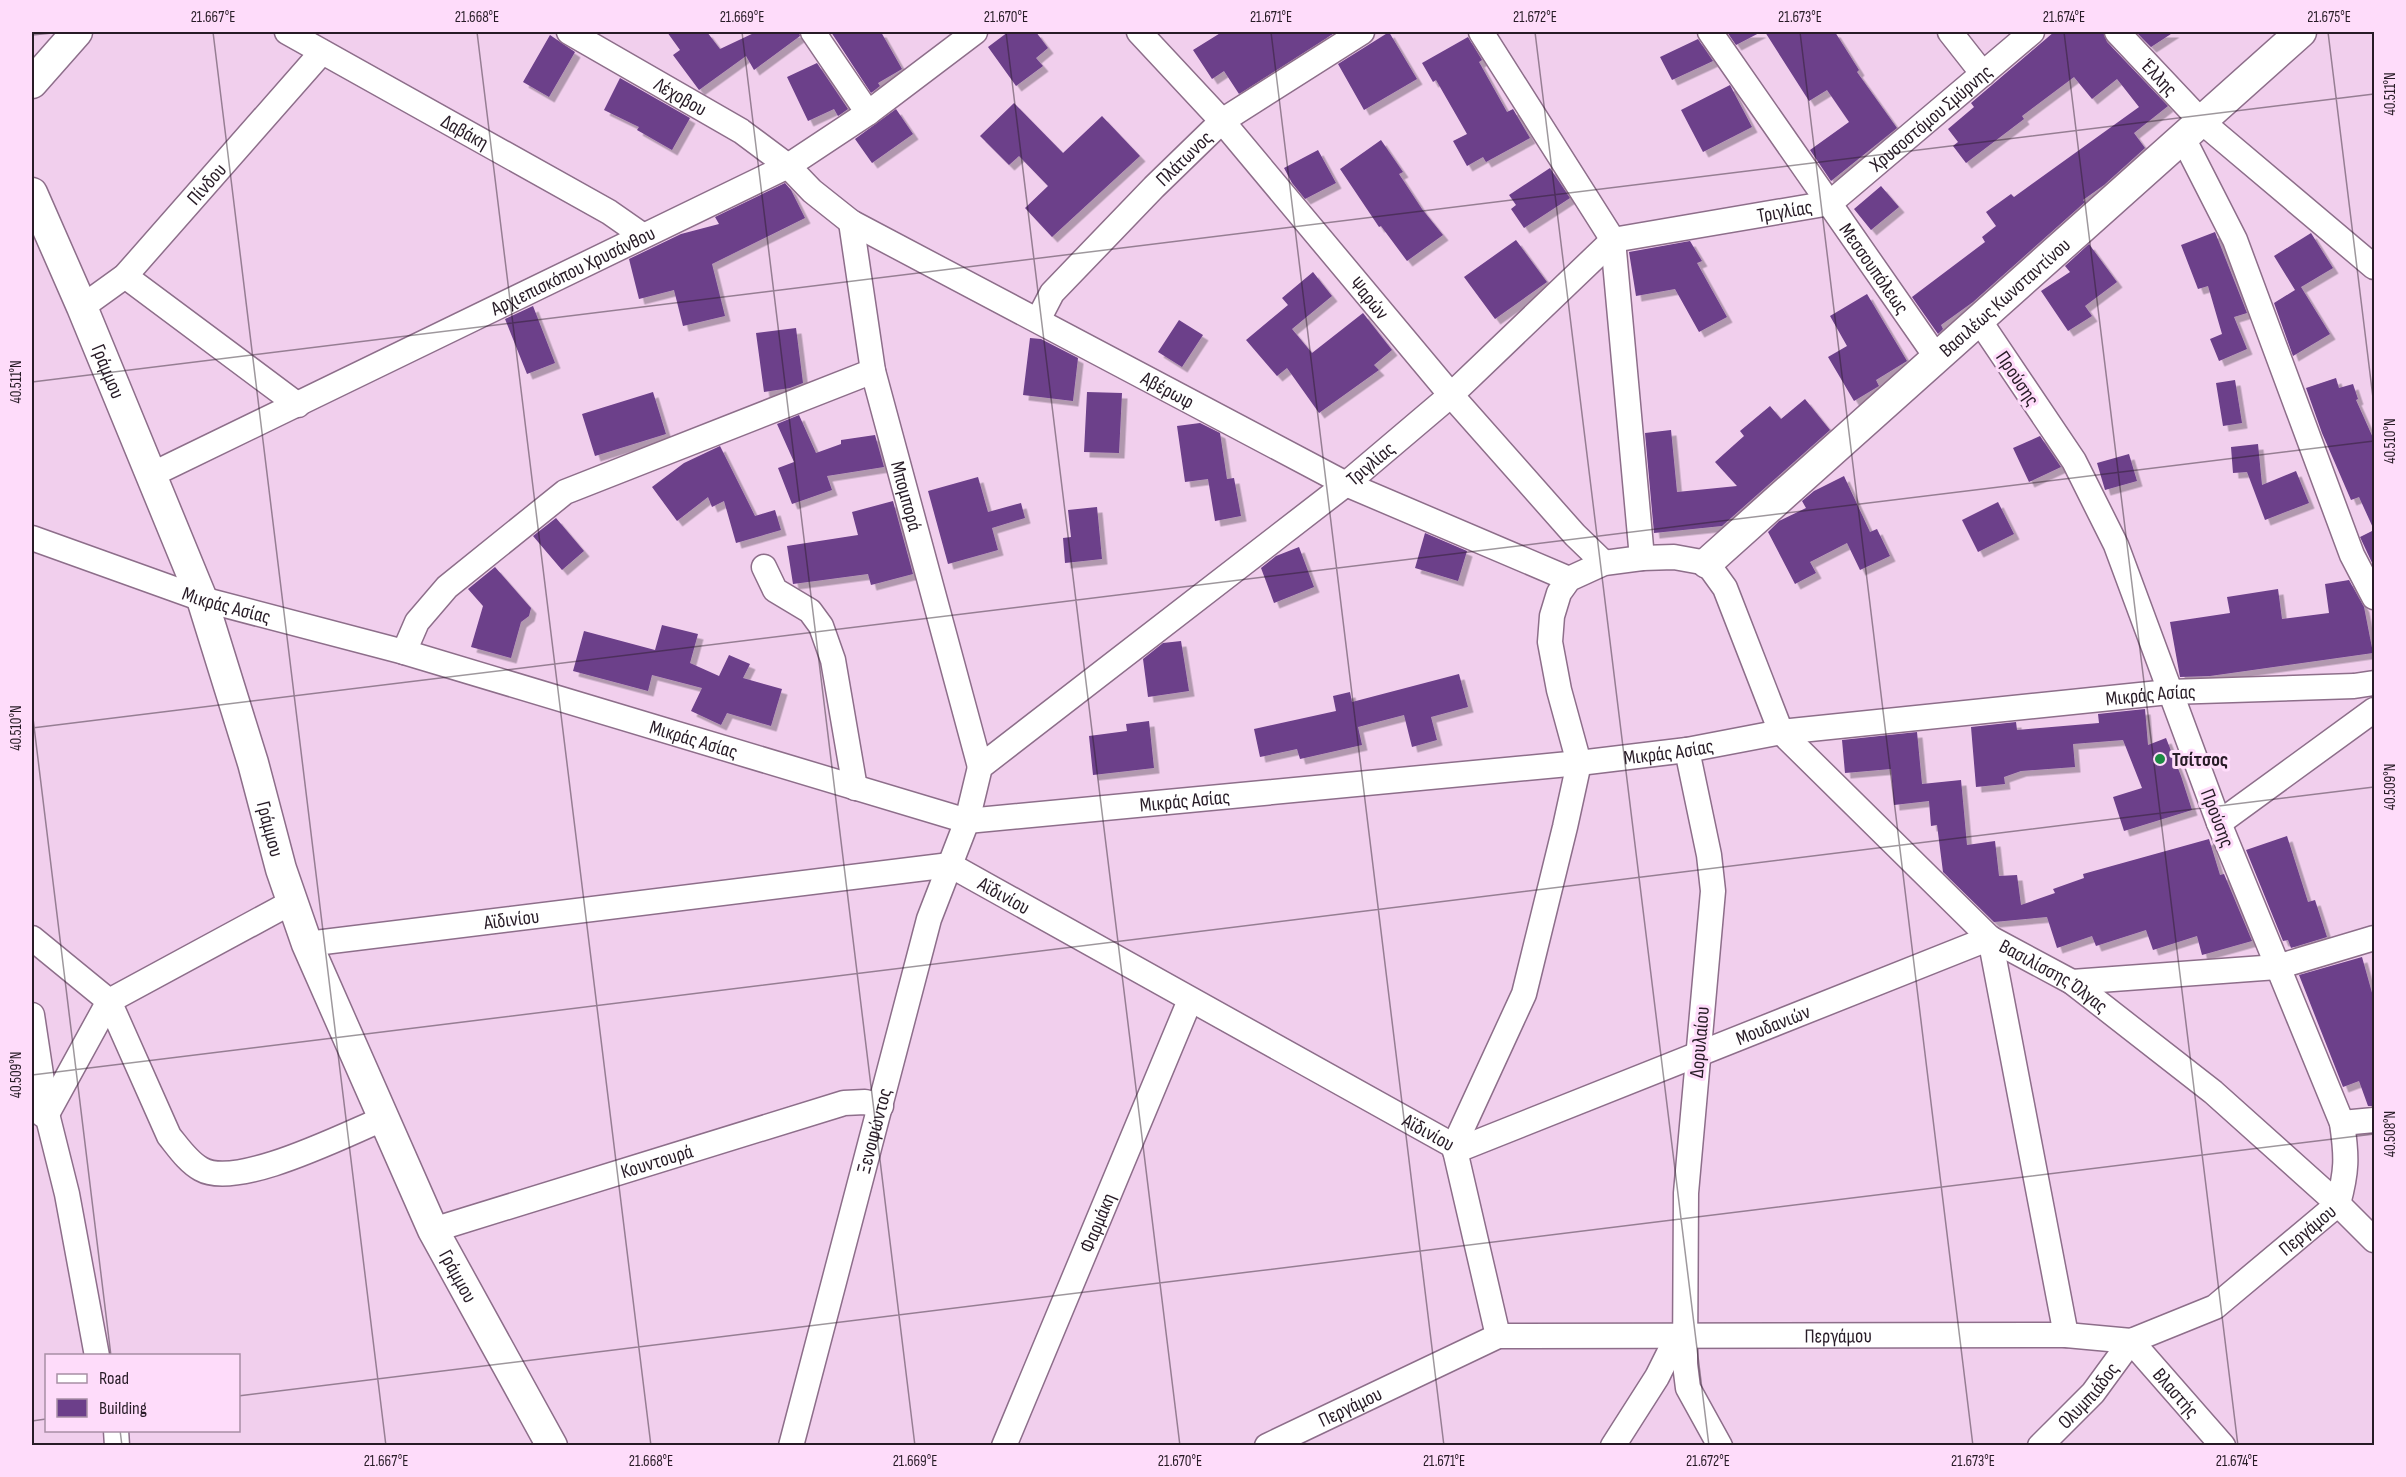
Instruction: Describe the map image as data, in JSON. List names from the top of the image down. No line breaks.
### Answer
{"streets":{"street":["Έλλης","Λέχοβου","Χρυσοστόμου Σμύρνης","Δαβάκη","Πλάτωνος","Πίνδου","Τριγλίας","Μεσσουπόλεως","Αρχιεπισκόπου Χρυσάνθου","Ψαρών","Βασιλέως Κωνσταντίνου","Γράμμου","Προύσης","Αβέρωφ","Μπομπορά","Μικράς Ασίας","Αϊδινίου","Βασιλίσσης Όλγας","Μουδανιών","Δορυλαίου","Ξενοφώντος","Κουντουρά","Φαρμάκη","Περγάμου","Βλαστής","Ολυμπιάδος"]},"crossings":[["Έλλης","Βασιλέως Κωνσταντίνου"],["Λέχοβου","Αρχιεπισκόπου Χρυσάνθου"],["Λέχοβου","Αβέρωφ"],["Χρυσοστόμου Σμύρνης","Τριγλίας"],["Χρυσοστόμου Σμύρνης","Μεσσουπόλεως"],["Δαβάκη","Πίνδου"],["Δαβάκη","Αρχιεπισκόπου Χρυσάνθου"],["Πλάτωνος","Ψαρών"],["Πλάτωνος","Αβέρωφ"],["Πίνδου","Γράμμου"],["Τριγλίας","Μεσσουπόλεως"],["Τριγλίας","Ψαρών"],["Τριγλίας","Αβέρωφ"],["Τριγλίας","Μπομπορά"],["Μεσσουπόλεως","Βασιλέως Κωνσταντίνου"],["Αρχιεπισκόπου Χρυσάνθου","Γράμμου"],["Αρχιεπισκόπου Χρυσάνθου","Αβέρωφ"],["Βασιλέως Κωνσταντίνου","Προύσης"],["Γράμμου","Μικράς Ασίας"],["Γράμμου","Αϊδινίου"],["Γράμμου","Κουντουρά"],["Προύσης","Μικράς Ασίας"],["Προύσης","Βασιλίσσης Όλγας"],["Προύσης","Περγάμου"],["Αβέρωφ","Μπομπορά"],["Μικράς Ασίας","Βασιλίσσης Όλγας"],["Μικράς Ασίας","Δορυλαίου"],["Μικράς Ασίας","Ξενοφώντος"],["Αϊδινίου","Μουδανιών"],["Αϊδινίου","Ξενοφώντος"],["Αϊδινίου","Φαρμάκη"],["Αϊδινίου","Περγάμου"],["Βασιλίσσης Όλγας","Μουδανιών"],["Βασιλίσσης Όλγας","Περγάμου"],["Μουδανιών","Δορυλαίου"],["Δορυλαίου","Περγάμου"],["Ξενοφώντος","Κουντουρά"],["Περγάμου","Βλαστής"],["Περγάμου","Ολυμπιάδος"],["Βλαστής","Ολυμπιάδος"]],"places":["Τσίτσος"],"legend":["Road","Building"],"coordinates":["21.667°E","21.668°E","21.669°E","21.670°E","21.671°E","21.672°E","21.673°E","21.674°E","21.675°E","40.511°N","40.510°N","40.509°N","40.508°N"]}
